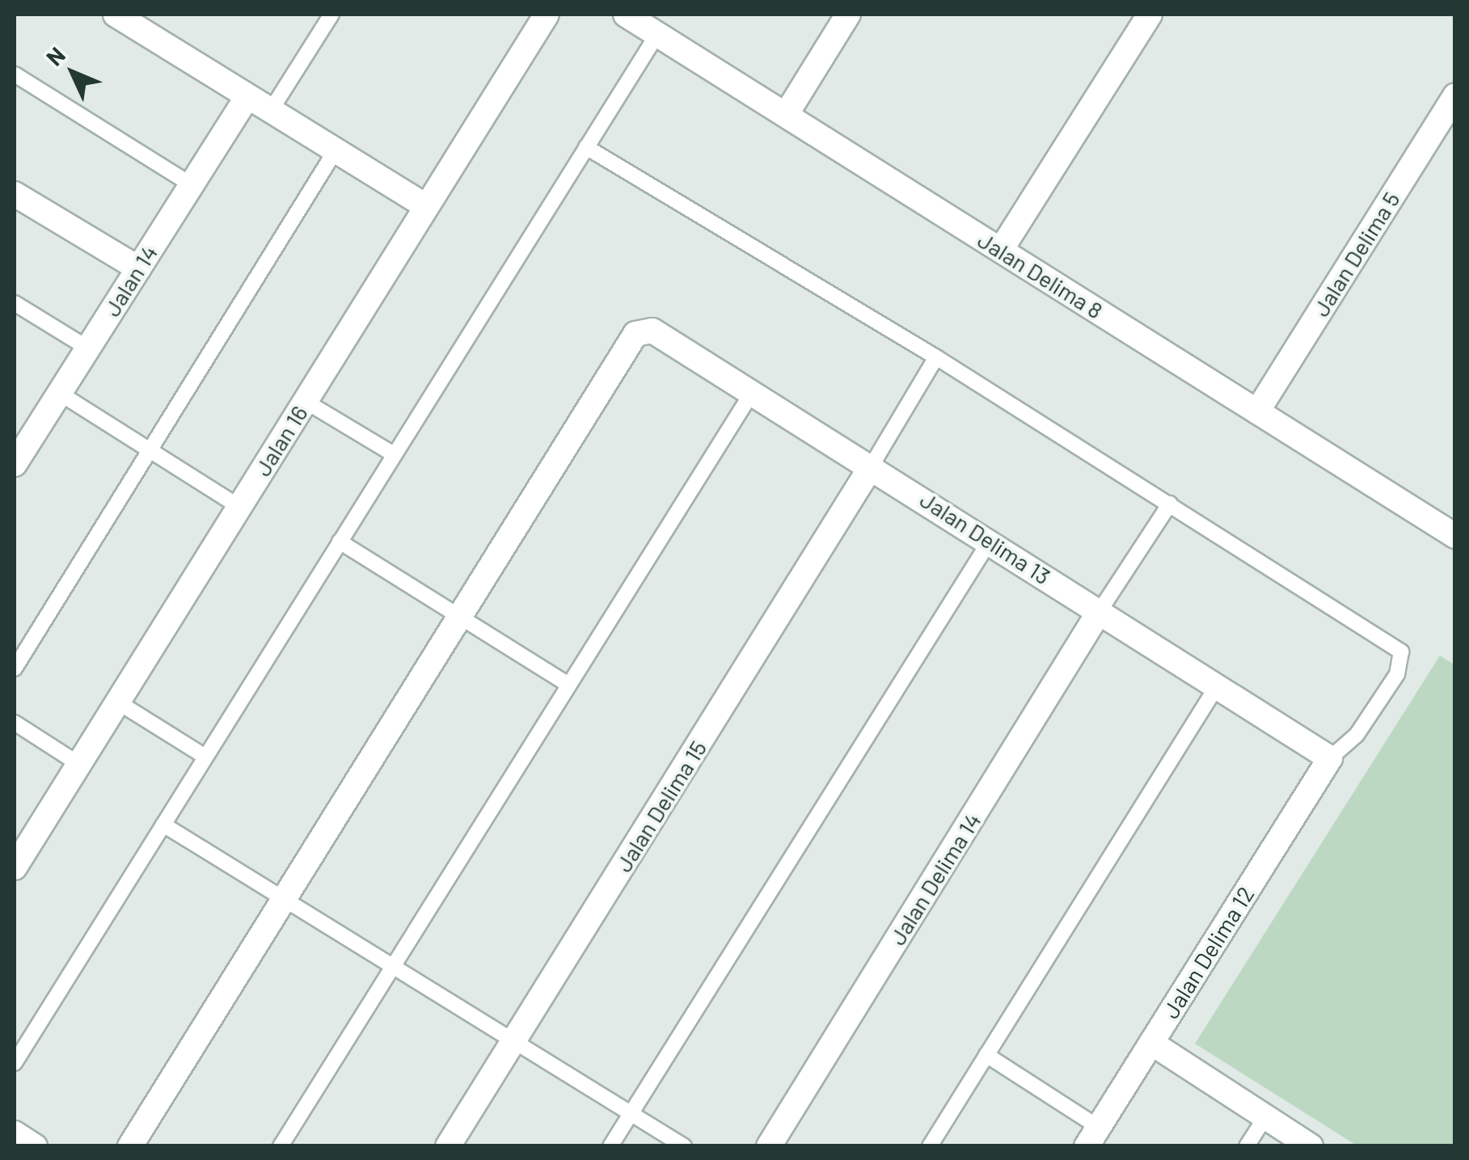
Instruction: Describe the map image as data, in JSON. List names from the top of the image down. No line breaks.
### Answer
{"streets":{"street":["Jalan Delima 5","Jalan Delima 8","Jalan 14","Jalan 16","Jalan Delima 13","Jalan Delima 15","Jalan Delima 14","Jalan Delima 12"]},"crossings":[["Jalan Delima 5","Jalan Delima 8"],["Jalan Delima 13","Jalan Delima 15"],["Jalan Delima 13","Jalan Delima 14"],["Jalan Delima 13","Jalan Delima 12"]],"north":"top left"}
